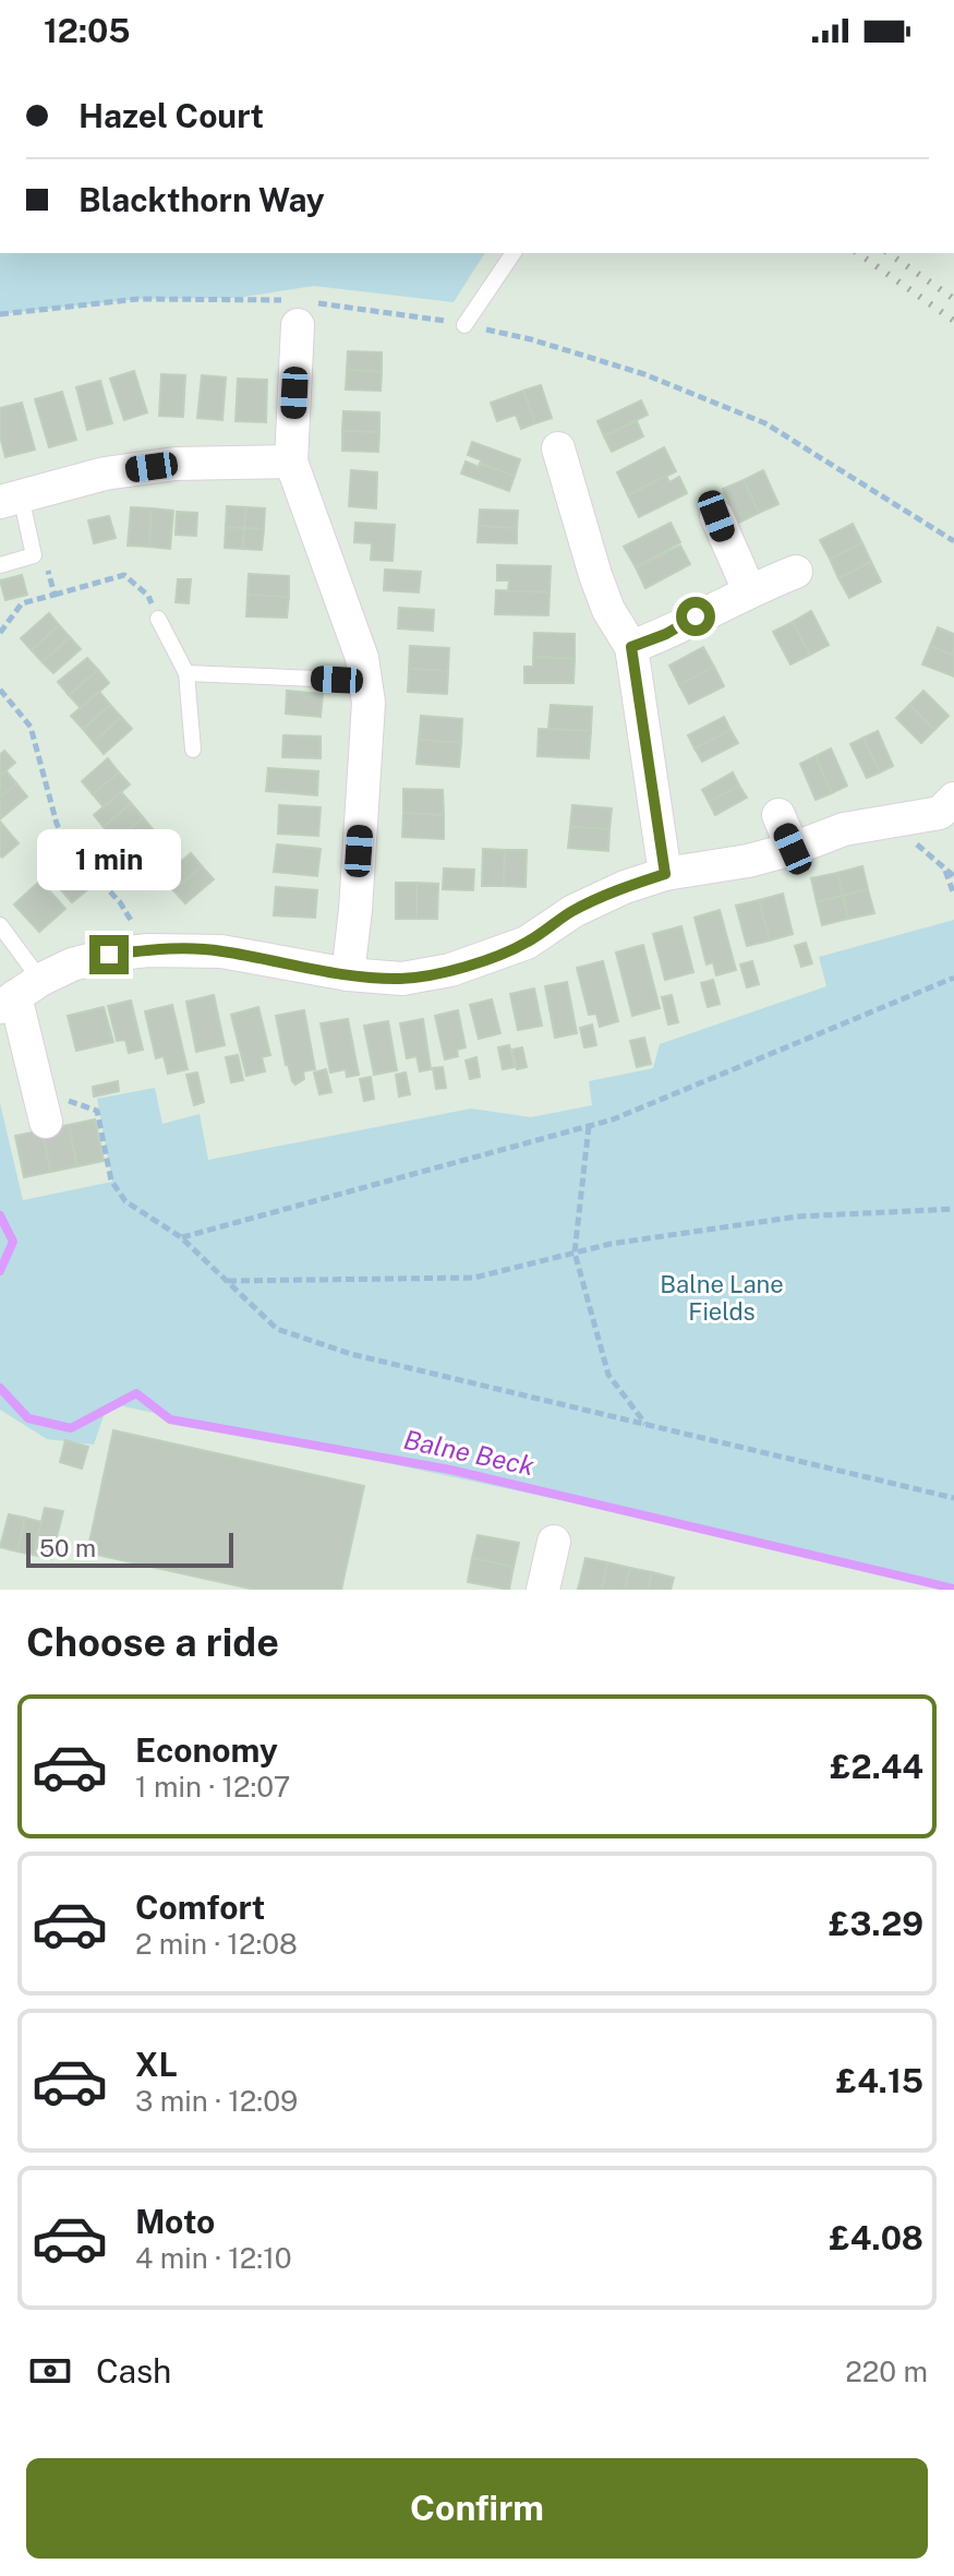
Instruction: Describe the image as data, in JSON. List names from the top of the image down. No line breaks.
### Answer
{"water":["Balne Beck"],"parks":["Balne Lane Fields"],"scale_bar":"50 m","page":{"status":"12:05","banner":["Hazel Court","Blackthorn Way"],"bubble":"1 min","scale":"50 m","heading":"Choose a ride","list":[{"name":"Economy","note":"1 min · 12:07","value":"£2.44"},{"name":"Comfort","note":"2 min · 12:08","value":"£3.29"},{"name":"XL","note":"3 min · 12:09","value":"£4.15"},{"name":"Moto","note":"4 min · 12:10","value":"£4.08"}],"pay":["Cash","220 m"],"buttons":"Confirm"}}
